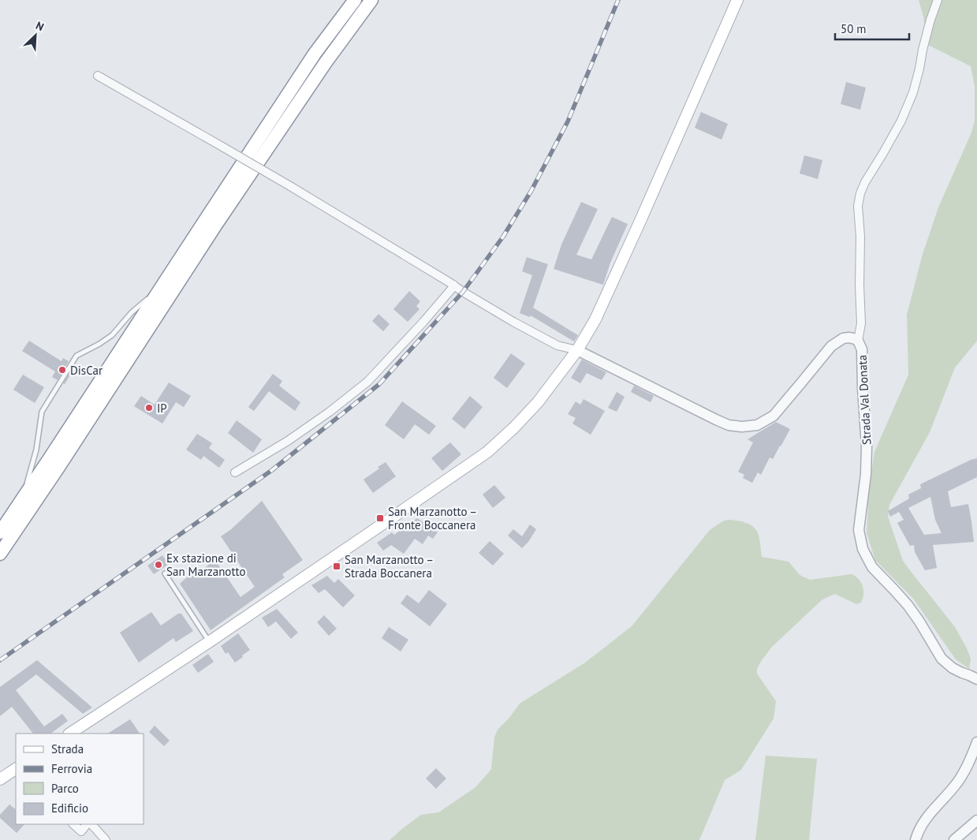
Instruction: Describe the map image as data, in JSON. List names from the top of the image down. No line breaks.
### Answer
{"streets":{"street":["Strada Val Donata"]},"places":{"other":["DisCar","IP","Ex stazione di San Marzanotto"],"transit":["San Marzanotto – Fronte Boccanera","San Marzanotto – Strada Boccanera"]},"legend":["Strada","Ferrovia","Parco","Edificio"],"scale_bar":"50 m","north":"top right"}
